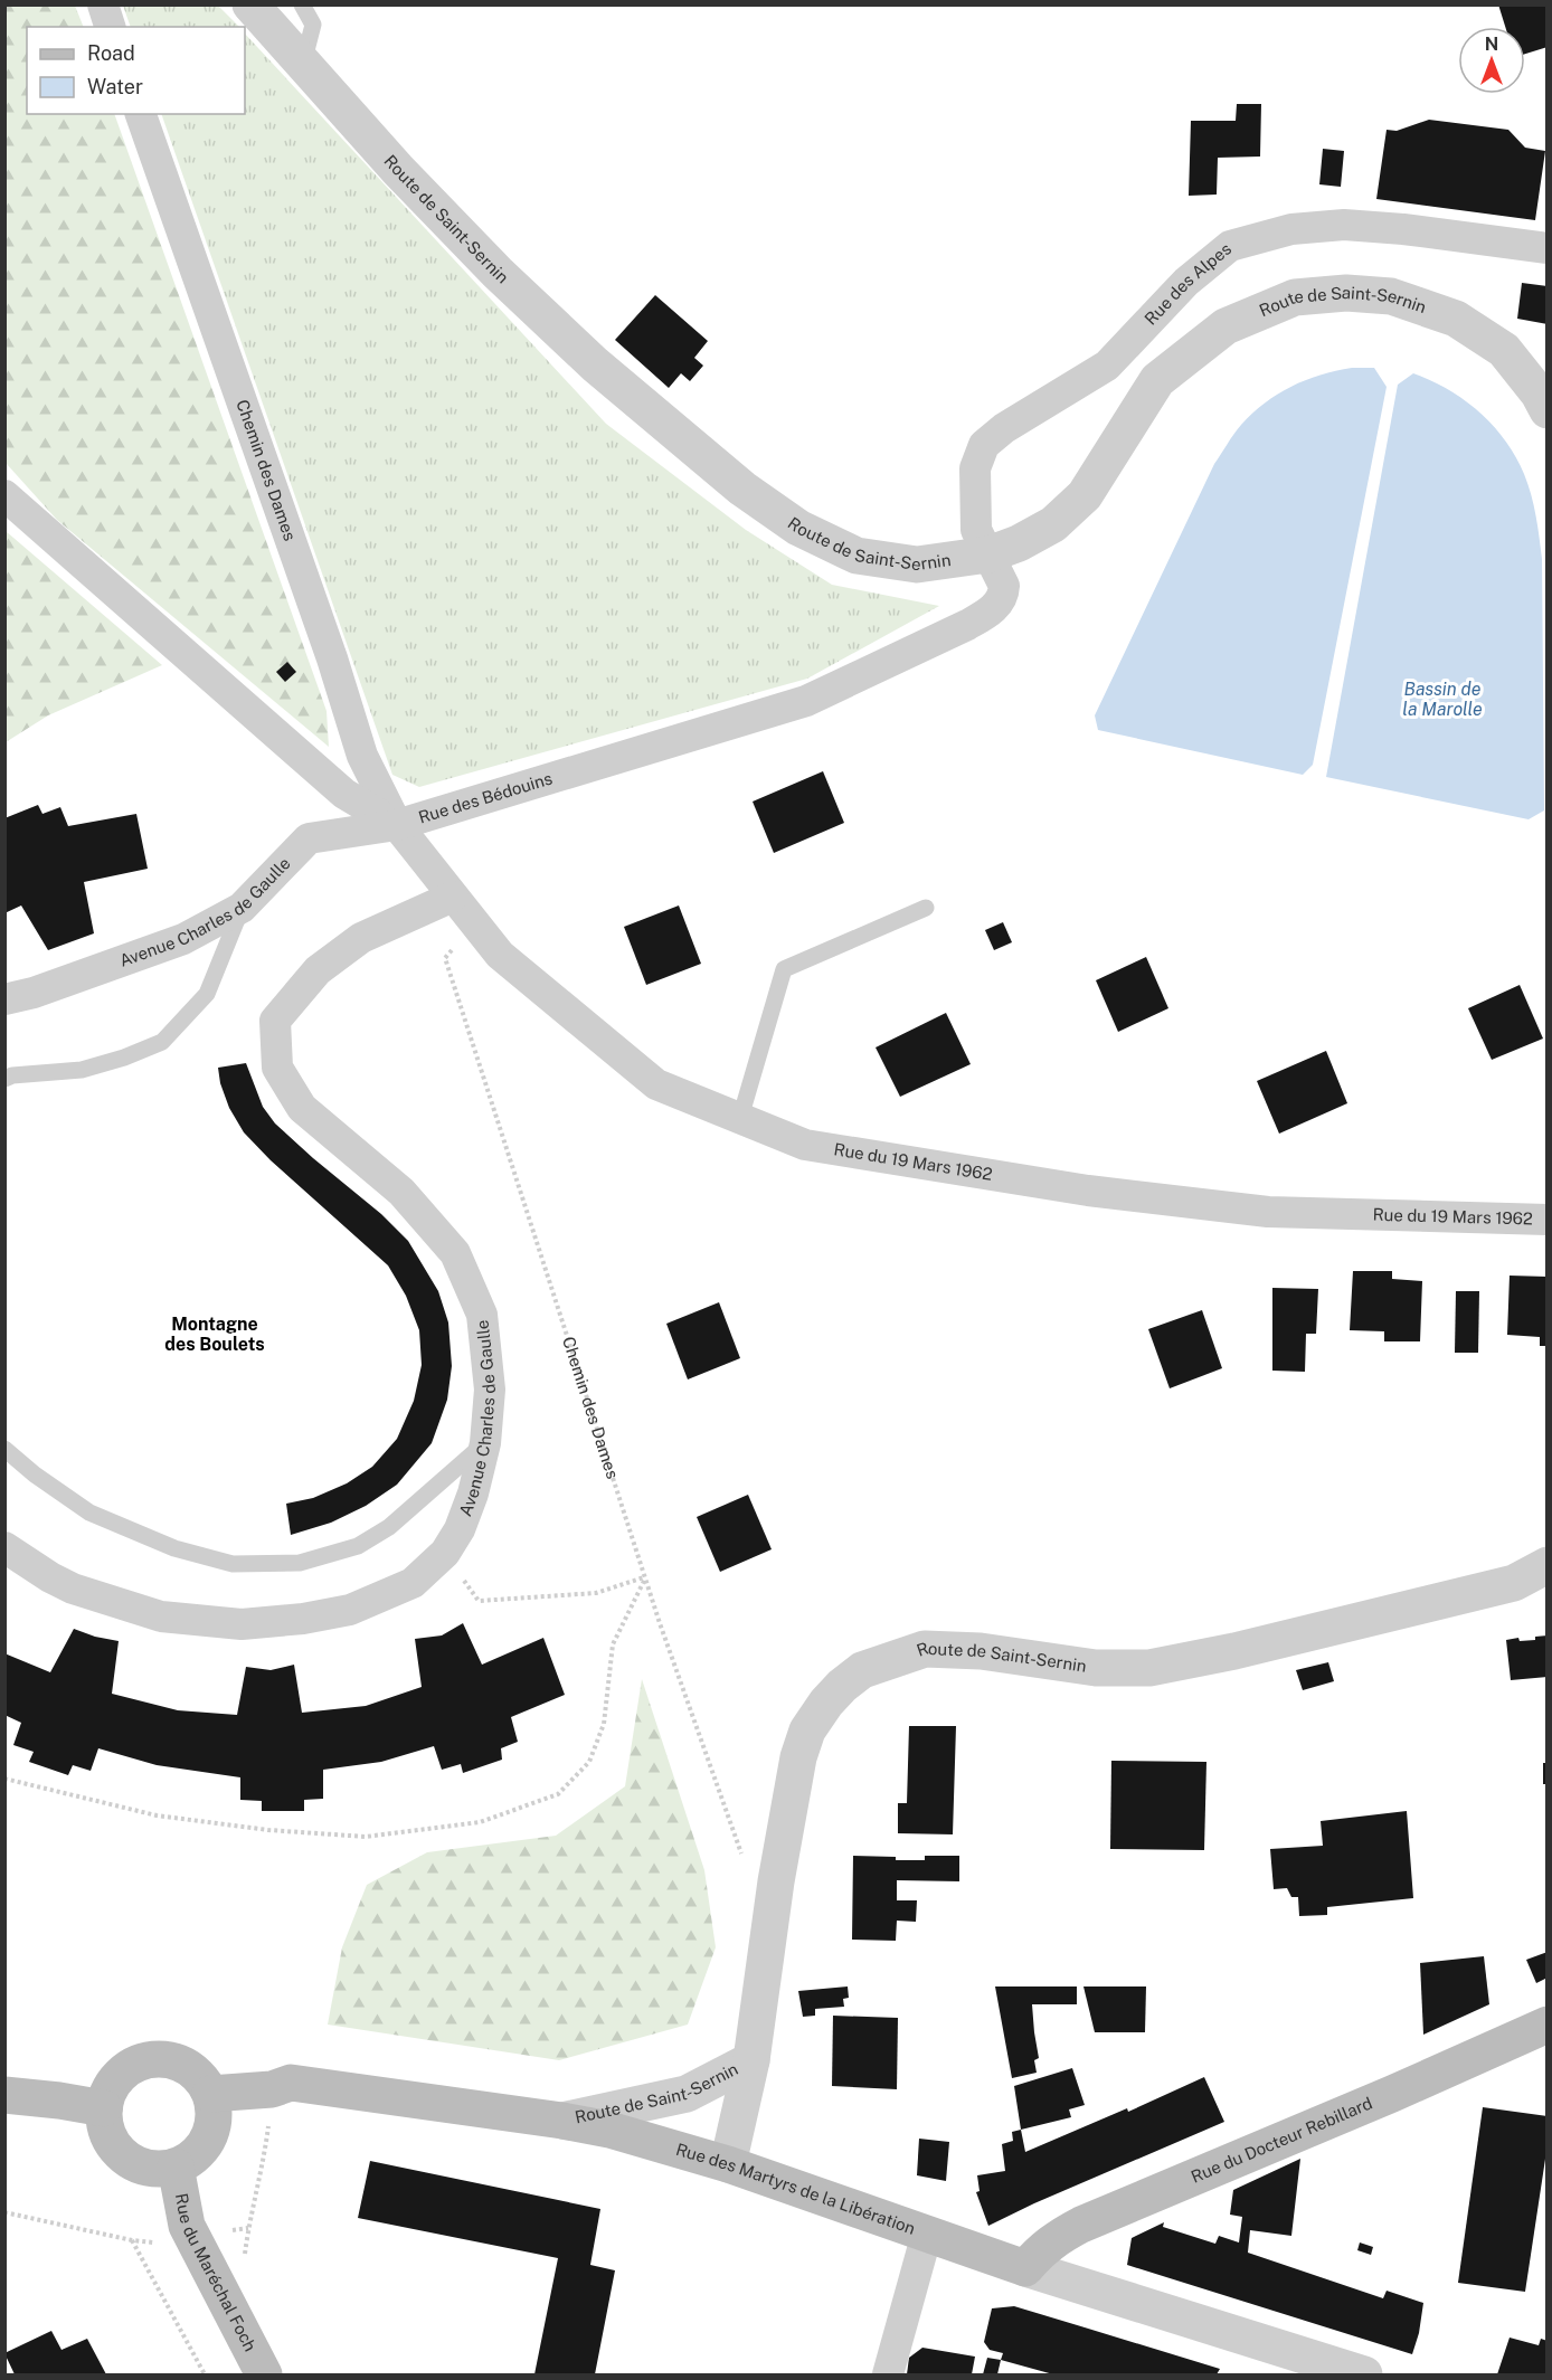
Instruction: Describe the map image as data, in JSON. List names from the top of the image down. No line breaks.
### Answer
{"streets":{"main road":["Rue du Docteur Rebillard","Rue des Martyrs de la Libération","Rue du Maréchal Foch"],"street":["Route de Saint-Sernin","Rue des Alpes","Chemin des Dames","Rue des Bédouins","Avenue Charles de Gaulle","Rue du 19 Mars 1962"]},"crossings":[["Route de Saint-Sernin","Rue des Alpes"],["Route de Saint-Sernin","Chemin des Dames"],["Route de Saint-Sernin","Rue des Bédouins"],["Route de Saint-Sernin","Rue des Martyrs de la Libération"],["Rue des Alpes","Rue des Bédouins"],["Chemin des Dames","Rue des Bédouins"],["Chemin des Dames","Avenue Charles de Gaulle"],["Chemin des Dames","Rue du 19 Mars 1962"],["Rue des Bédouins","Avenue Charles de Gaulle"],["Rue des Bédouins","Rue du 19 Mars 1962"],["Avenue Charles de Gaulle","Rue du 19 Mars 1962"],["Rue du Docteur Rebillard","Rue des Martyrs de la Libération"],["Rue des Martyrs de la Libération","Rue du Maréchal Foch"]],"districts":["Montagne des Boulets"],"water":["Bassin de la Marolle"],"legend":["Road","Water"],"north":"top"}
